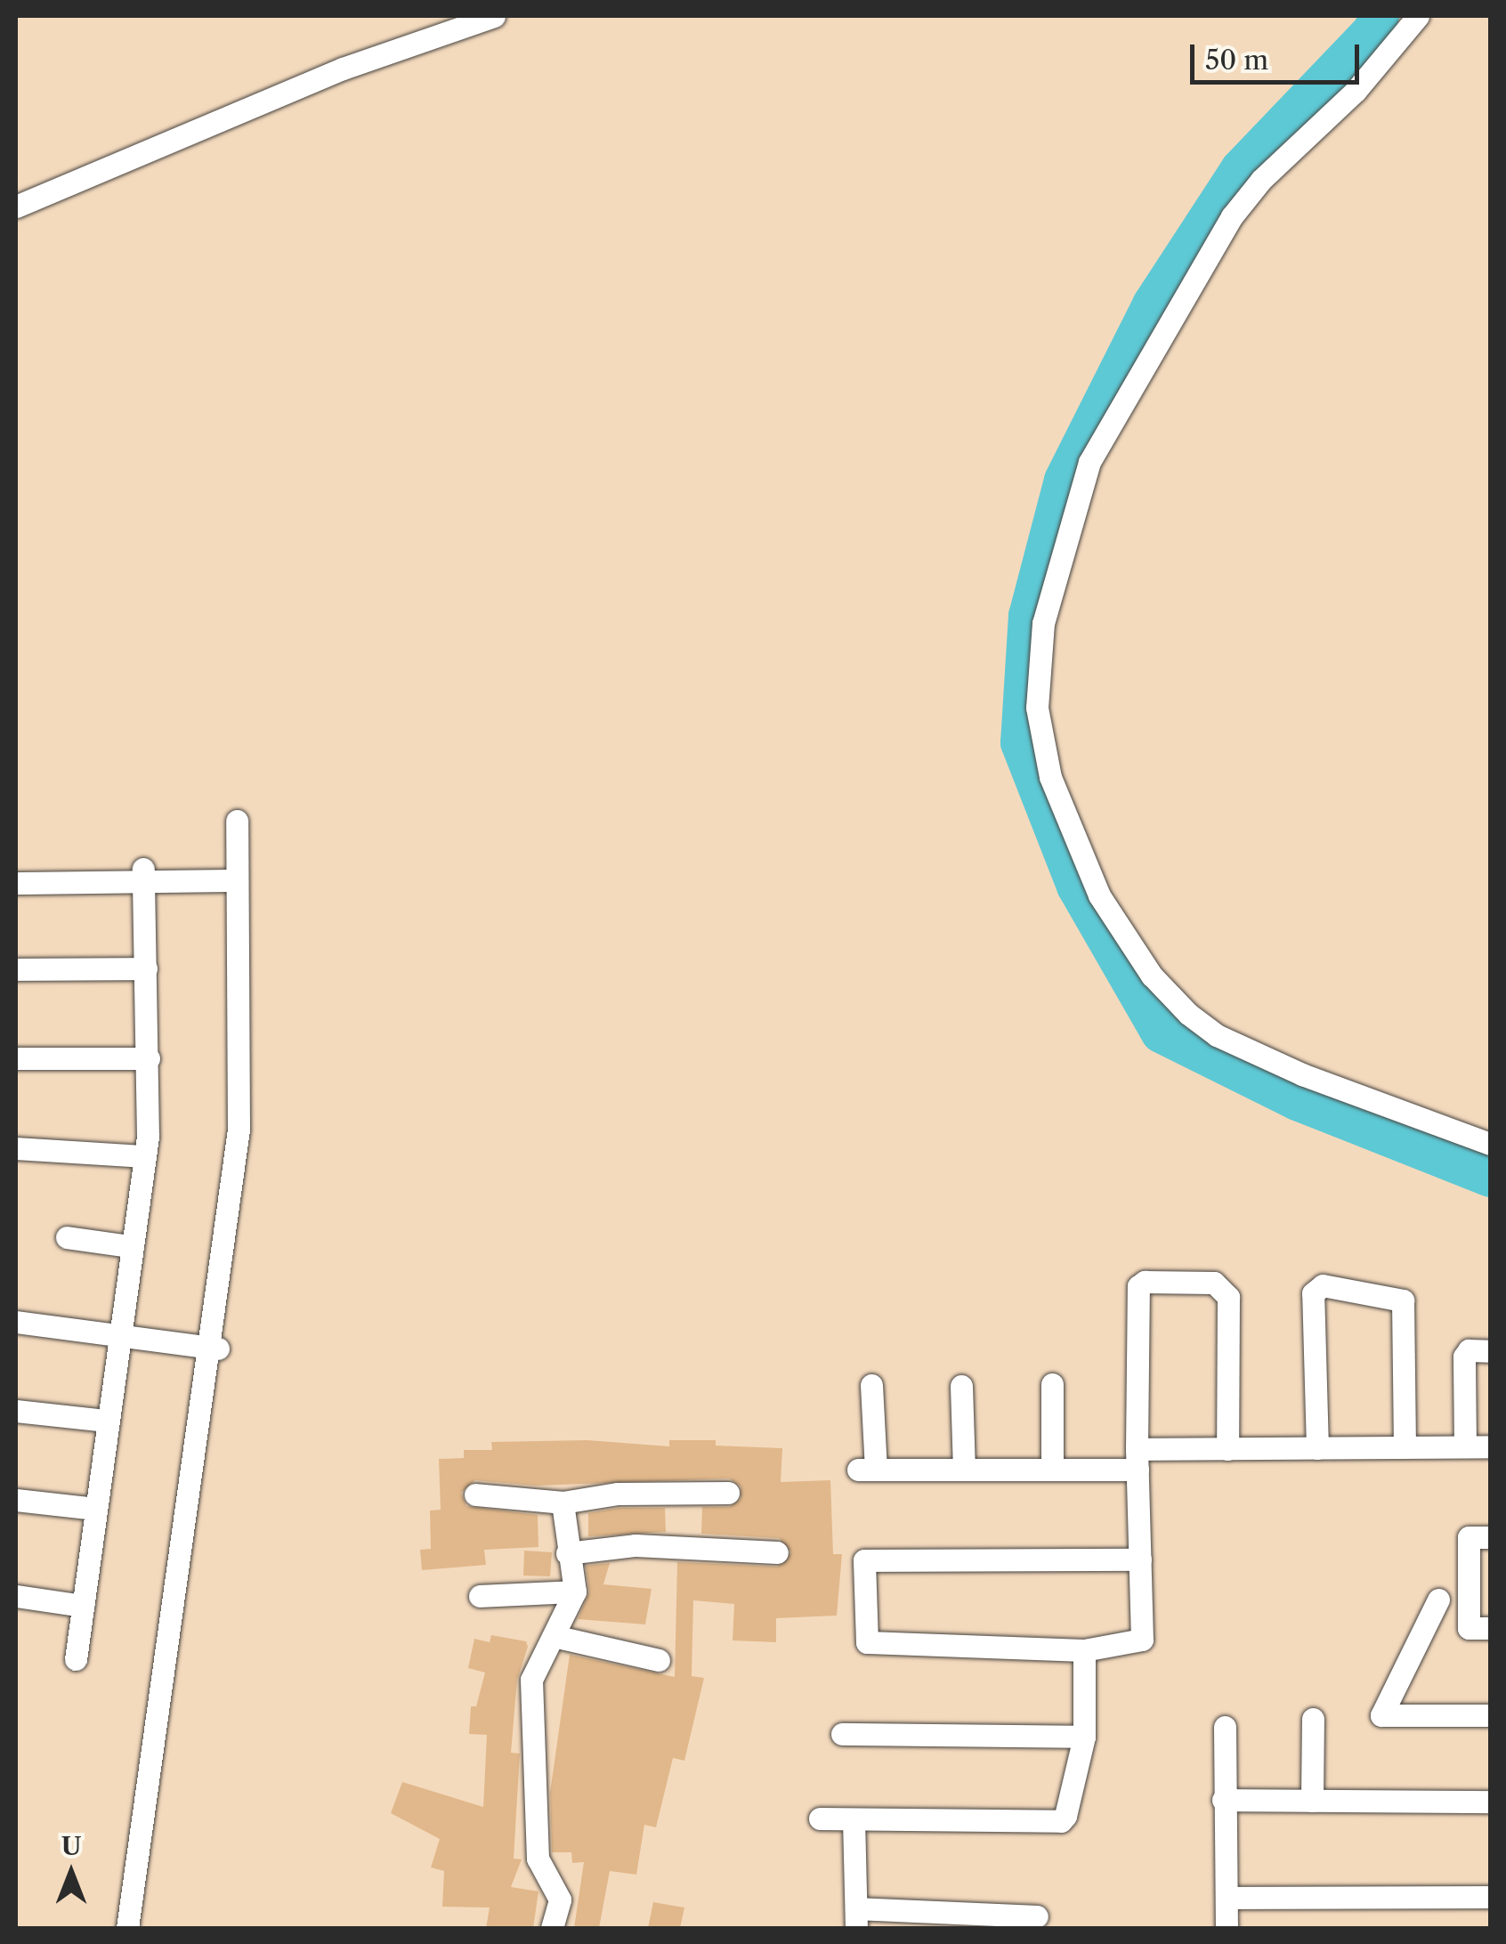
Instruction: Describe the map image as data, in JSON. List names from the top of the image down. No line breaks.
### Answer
{"scale_bar":"50 m","north":"top"}
